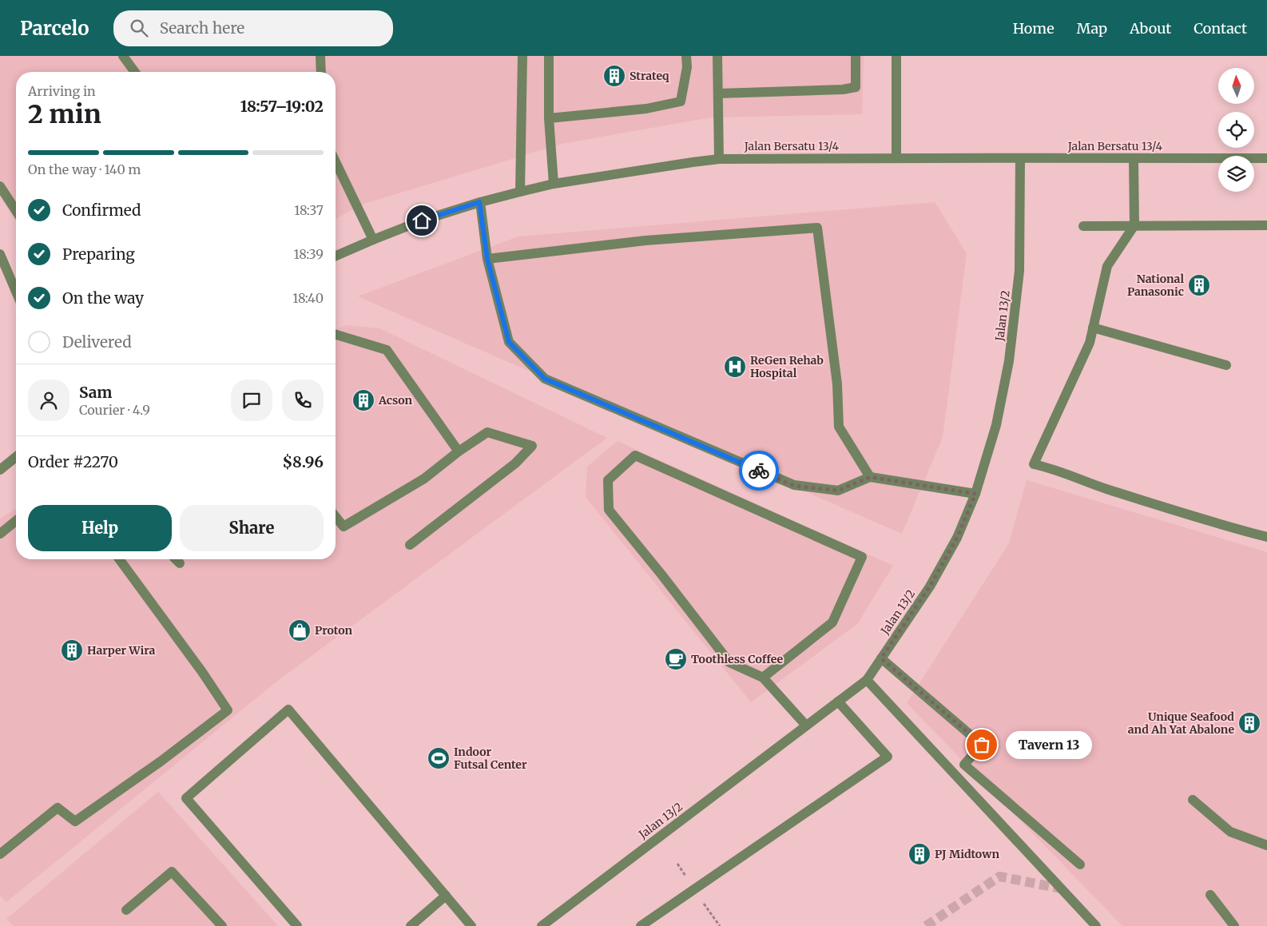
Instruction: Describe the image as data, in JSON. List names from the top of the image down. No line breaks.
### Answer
{"streets":{"street":["Jalan Bersatu 13/4","Jalan 13/2"]},"crossings":[["Jalan Bersatu 13/4","Jalan 13/2"]],"places":{"building":["Strateq","National Panasonic","Acson","Harper Wira","Unique Seafood and Ah Yat Abalone","PJ Midtown"],"hospital":["ReGen Rehab Hospital"],"shop":["Proton"],"cafe":["Toothless Coffee"],"other":["Tavern 13"],"sports":["Indoor Futsal Center"]},"north":"top","page":{"header":"Parcelo","search":"Search here","nav":["Home","Map","About","Contact"],"heading":["2 min","Arriving in","18:57–19:02"],"panel":["Sam","Courier · 4.9","Order #2270","$8.96"],"bar":"On the way · 140 m","list":[["Confirmed","18:37"],["Preparing","18:39"],["On the way","18:40"],"Delivered"],"buttons":["Help","Share"],"bubble":"Tavern 13"}}
